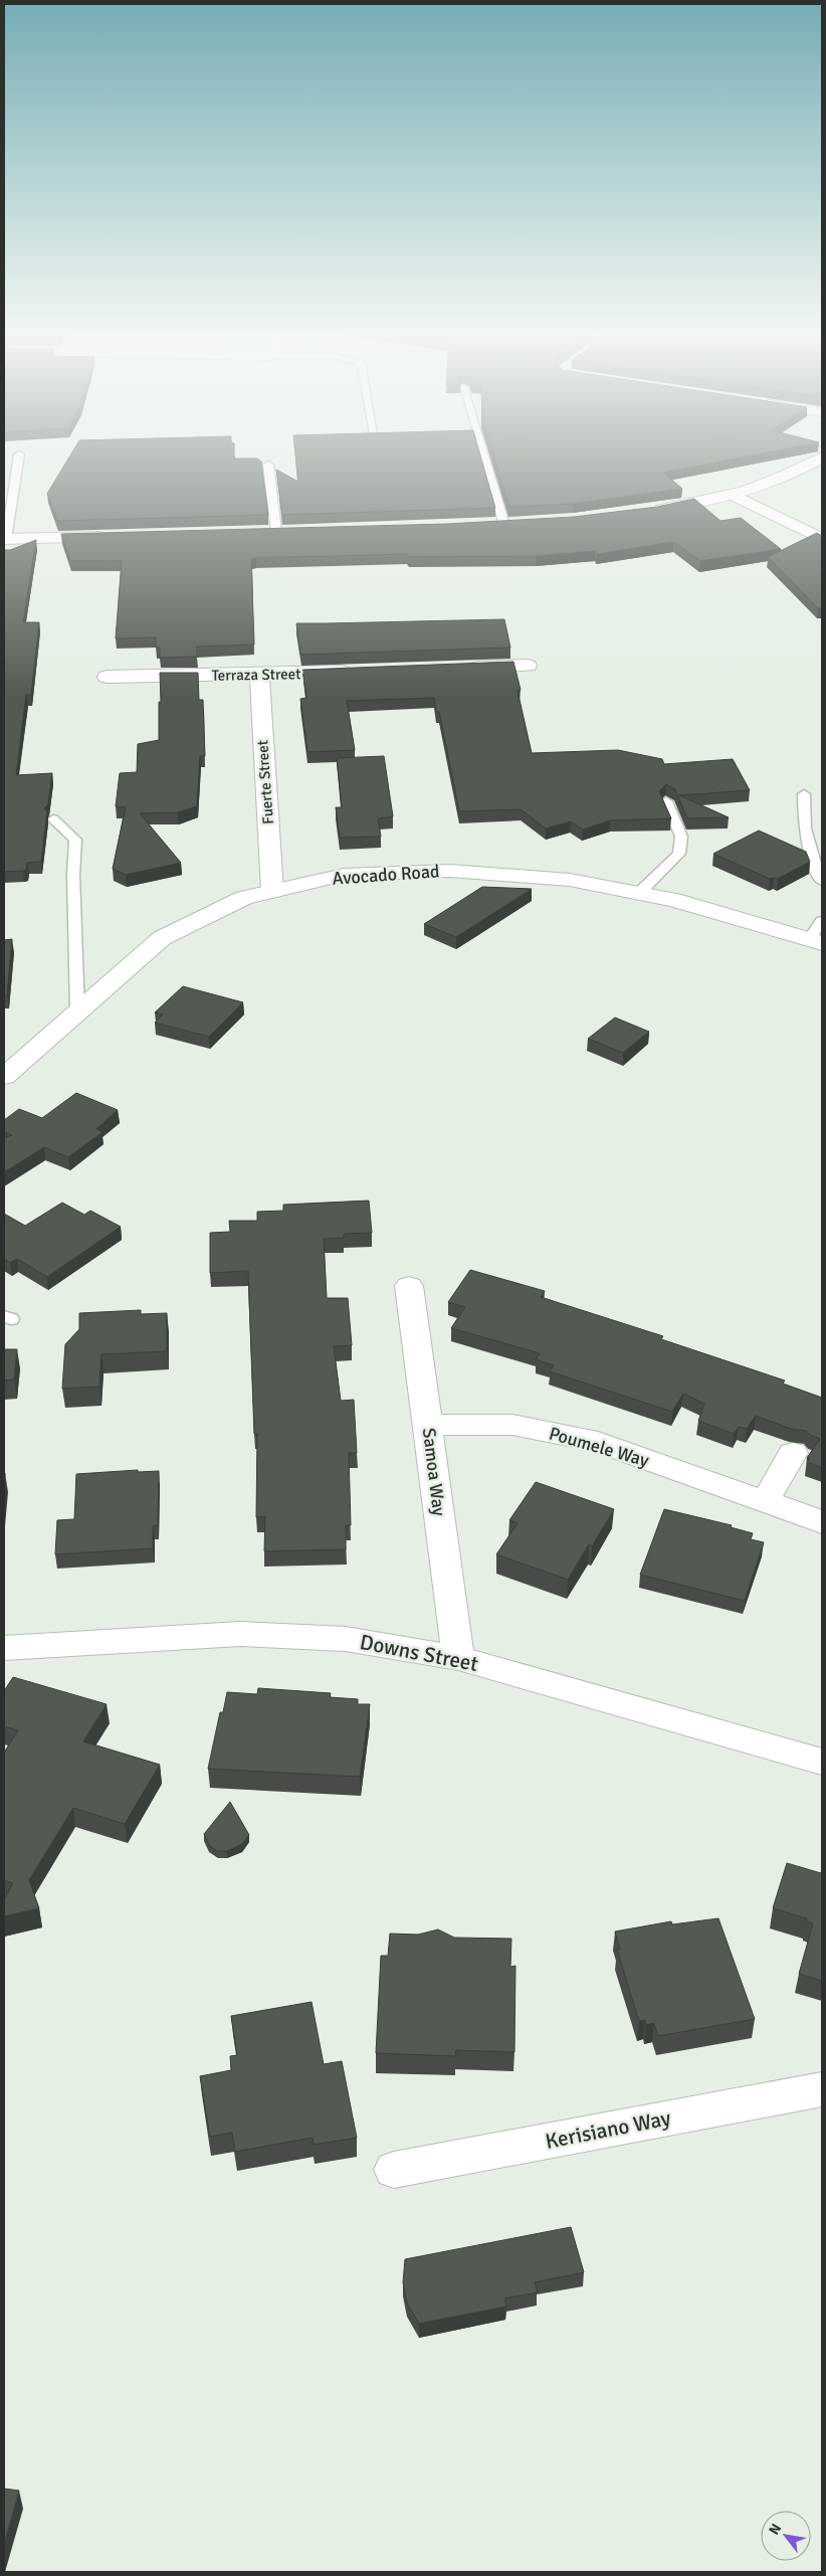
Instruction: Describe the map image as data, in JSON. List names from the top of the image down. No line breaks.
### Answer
{"streets":{"street":["Terraza Street","Fuerte Street","Avocado Road","Poumele Way","Samoa Way","Downs Street","Kerisiano Way"]},"crossings":[["Terraza Street","Fuerte Street"],["Fuerte Street","Avocado Road"],["Poumele Way","Samoa Way"],["Samoa Way","Downs Street"]],"north":"top left"}
